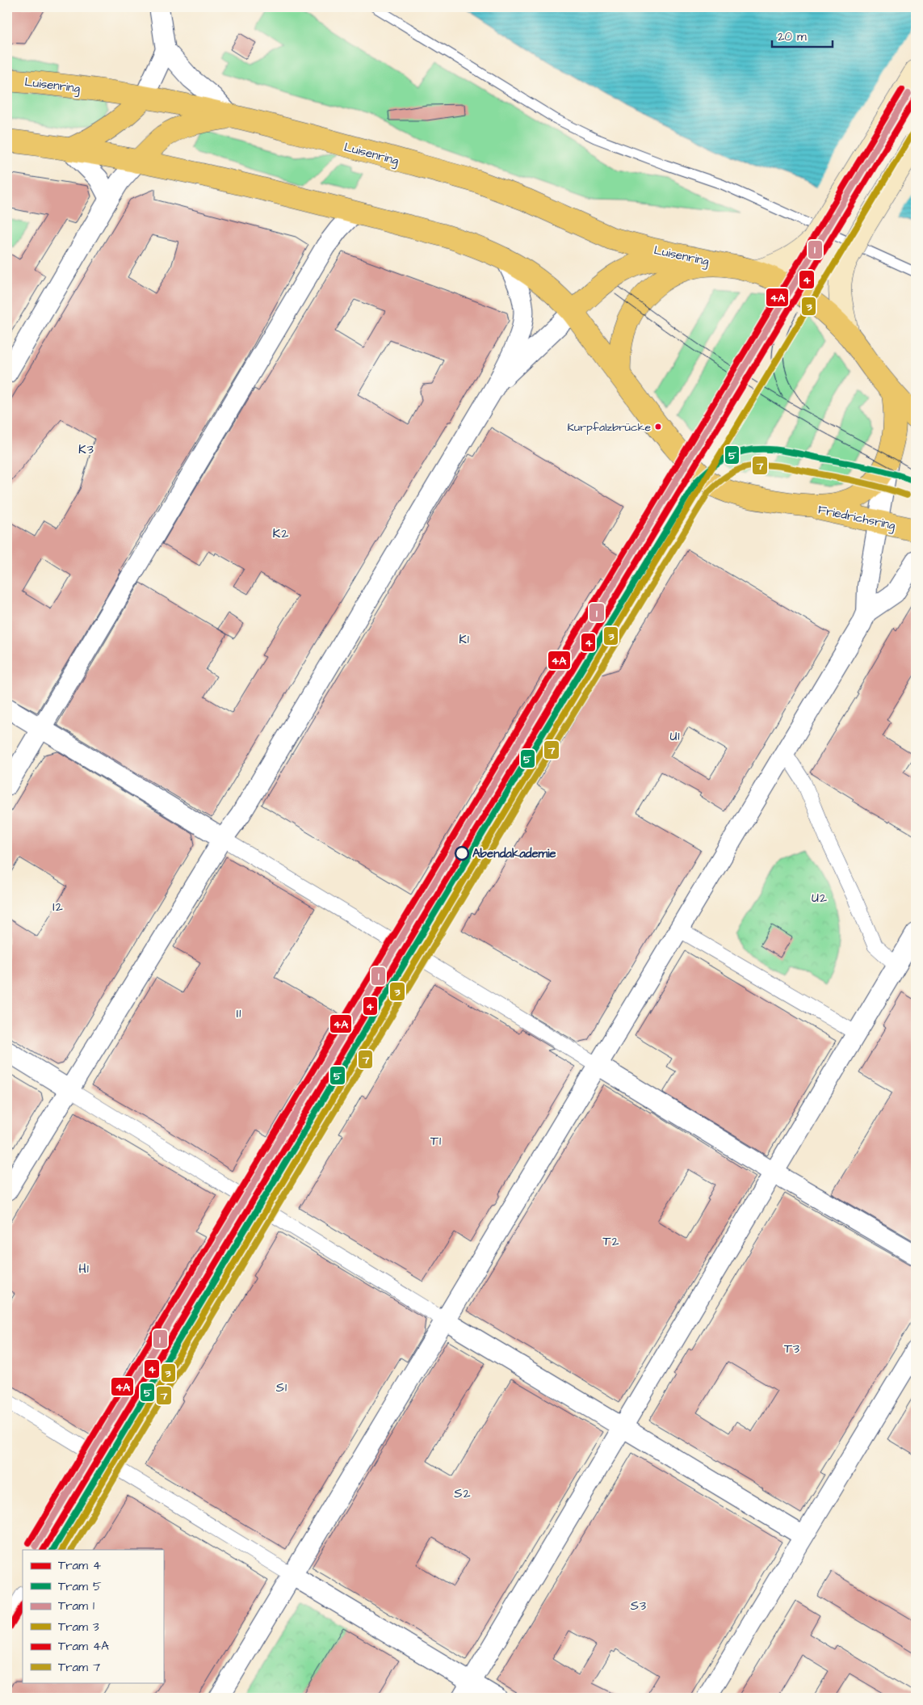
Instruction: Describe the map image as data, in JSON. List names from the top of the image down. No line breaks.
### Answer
{"streets":{"main road":["Luisenring","Friedrichsring"]},"districts":["K3","K2","K1","U1","U2","I2","I1","T1","T2","H1","T3","S1","S2","S3"],"places":["Kurpfalzbrücke","Abendakademie"],"lines":["tram line 4A","tram line 1","tram line 4","tram line 3","tram line 5","tram line 7"],"legend":["Tram 4","Tram 5","Tram 1","Tram 3","Tram 4A","Tram 7"],"scale_bar":"20 m"}
